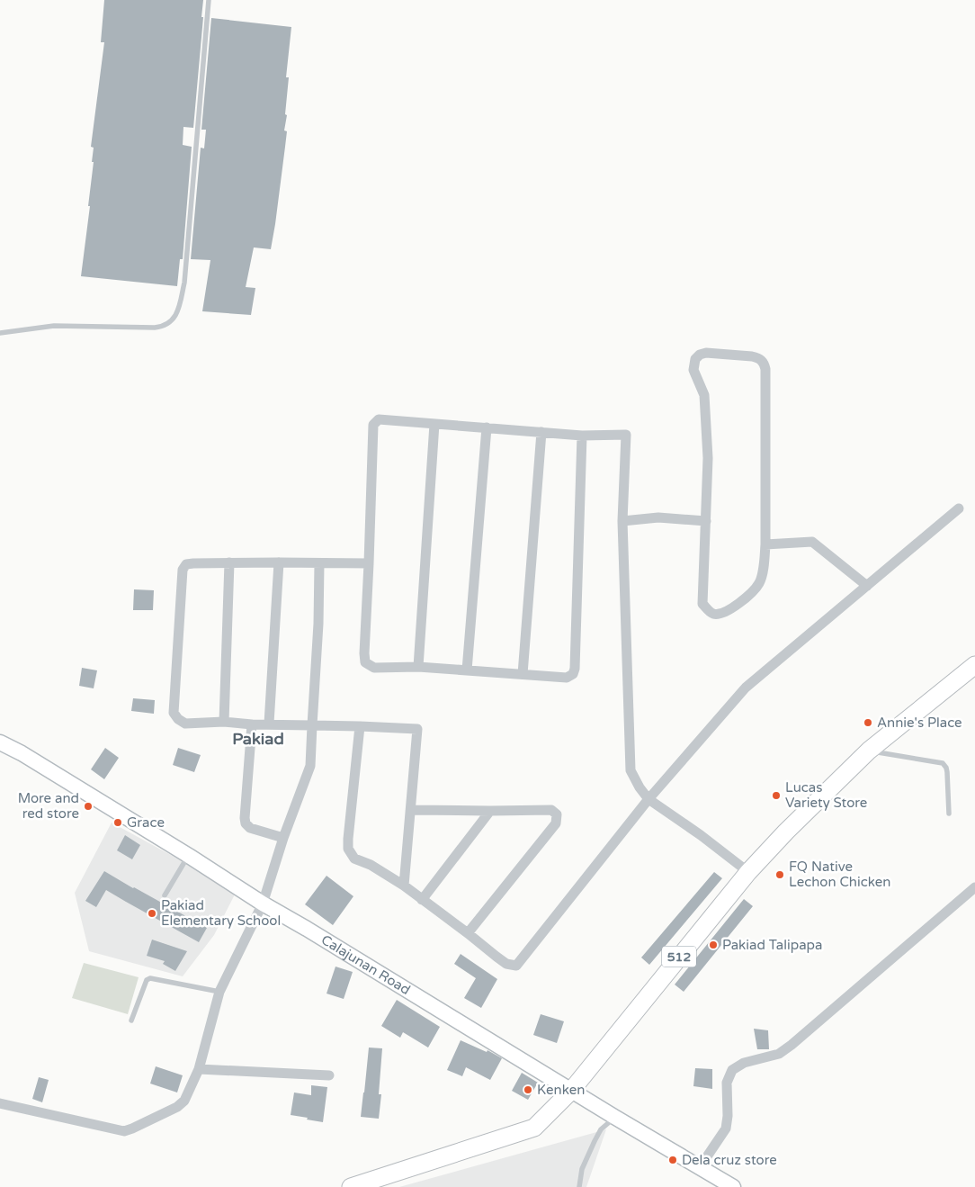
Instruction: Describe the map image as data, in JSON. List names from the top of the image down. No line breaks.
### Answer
{"streets":{"main road":["512","Calajunan Road"]},"crossings":[["512","Calajunan Road"]],"districts":["Pakiad"],"places":["Annie's Place","Lucas Variety Store","More and red store","Grace","FQ Native Lechon Chicken","Pakiad Elementary School","Pakiad Talipapa","Kenken","Dela cruz store"]}
